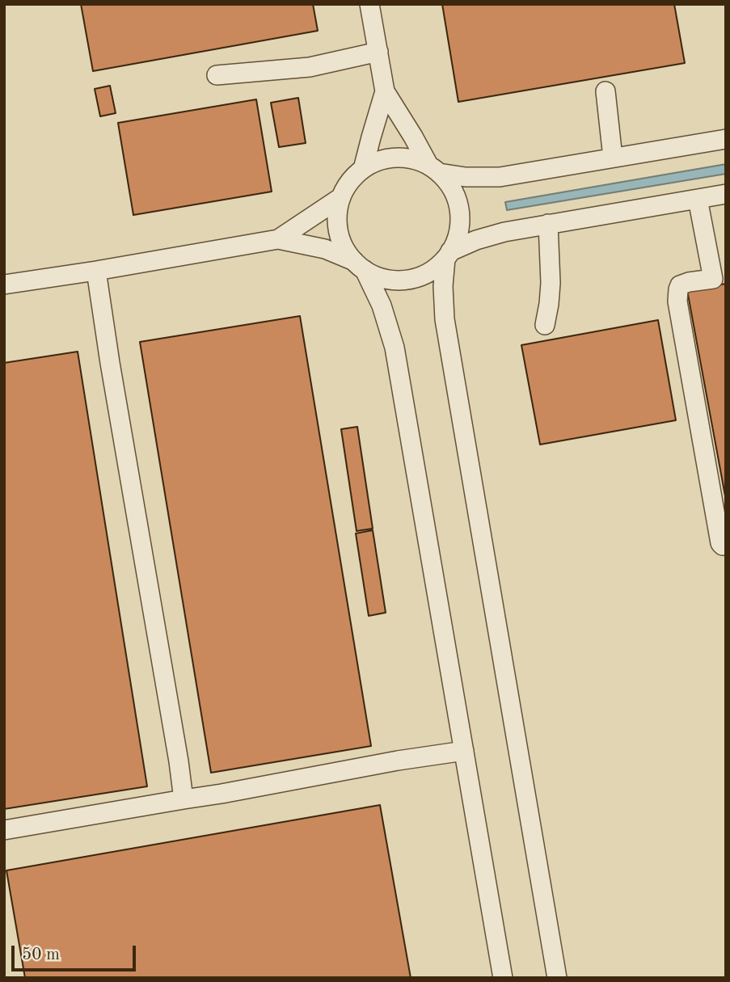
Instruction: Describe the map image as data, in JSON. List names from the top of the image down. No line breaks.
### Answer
{"scale_bar":"50 m"}
